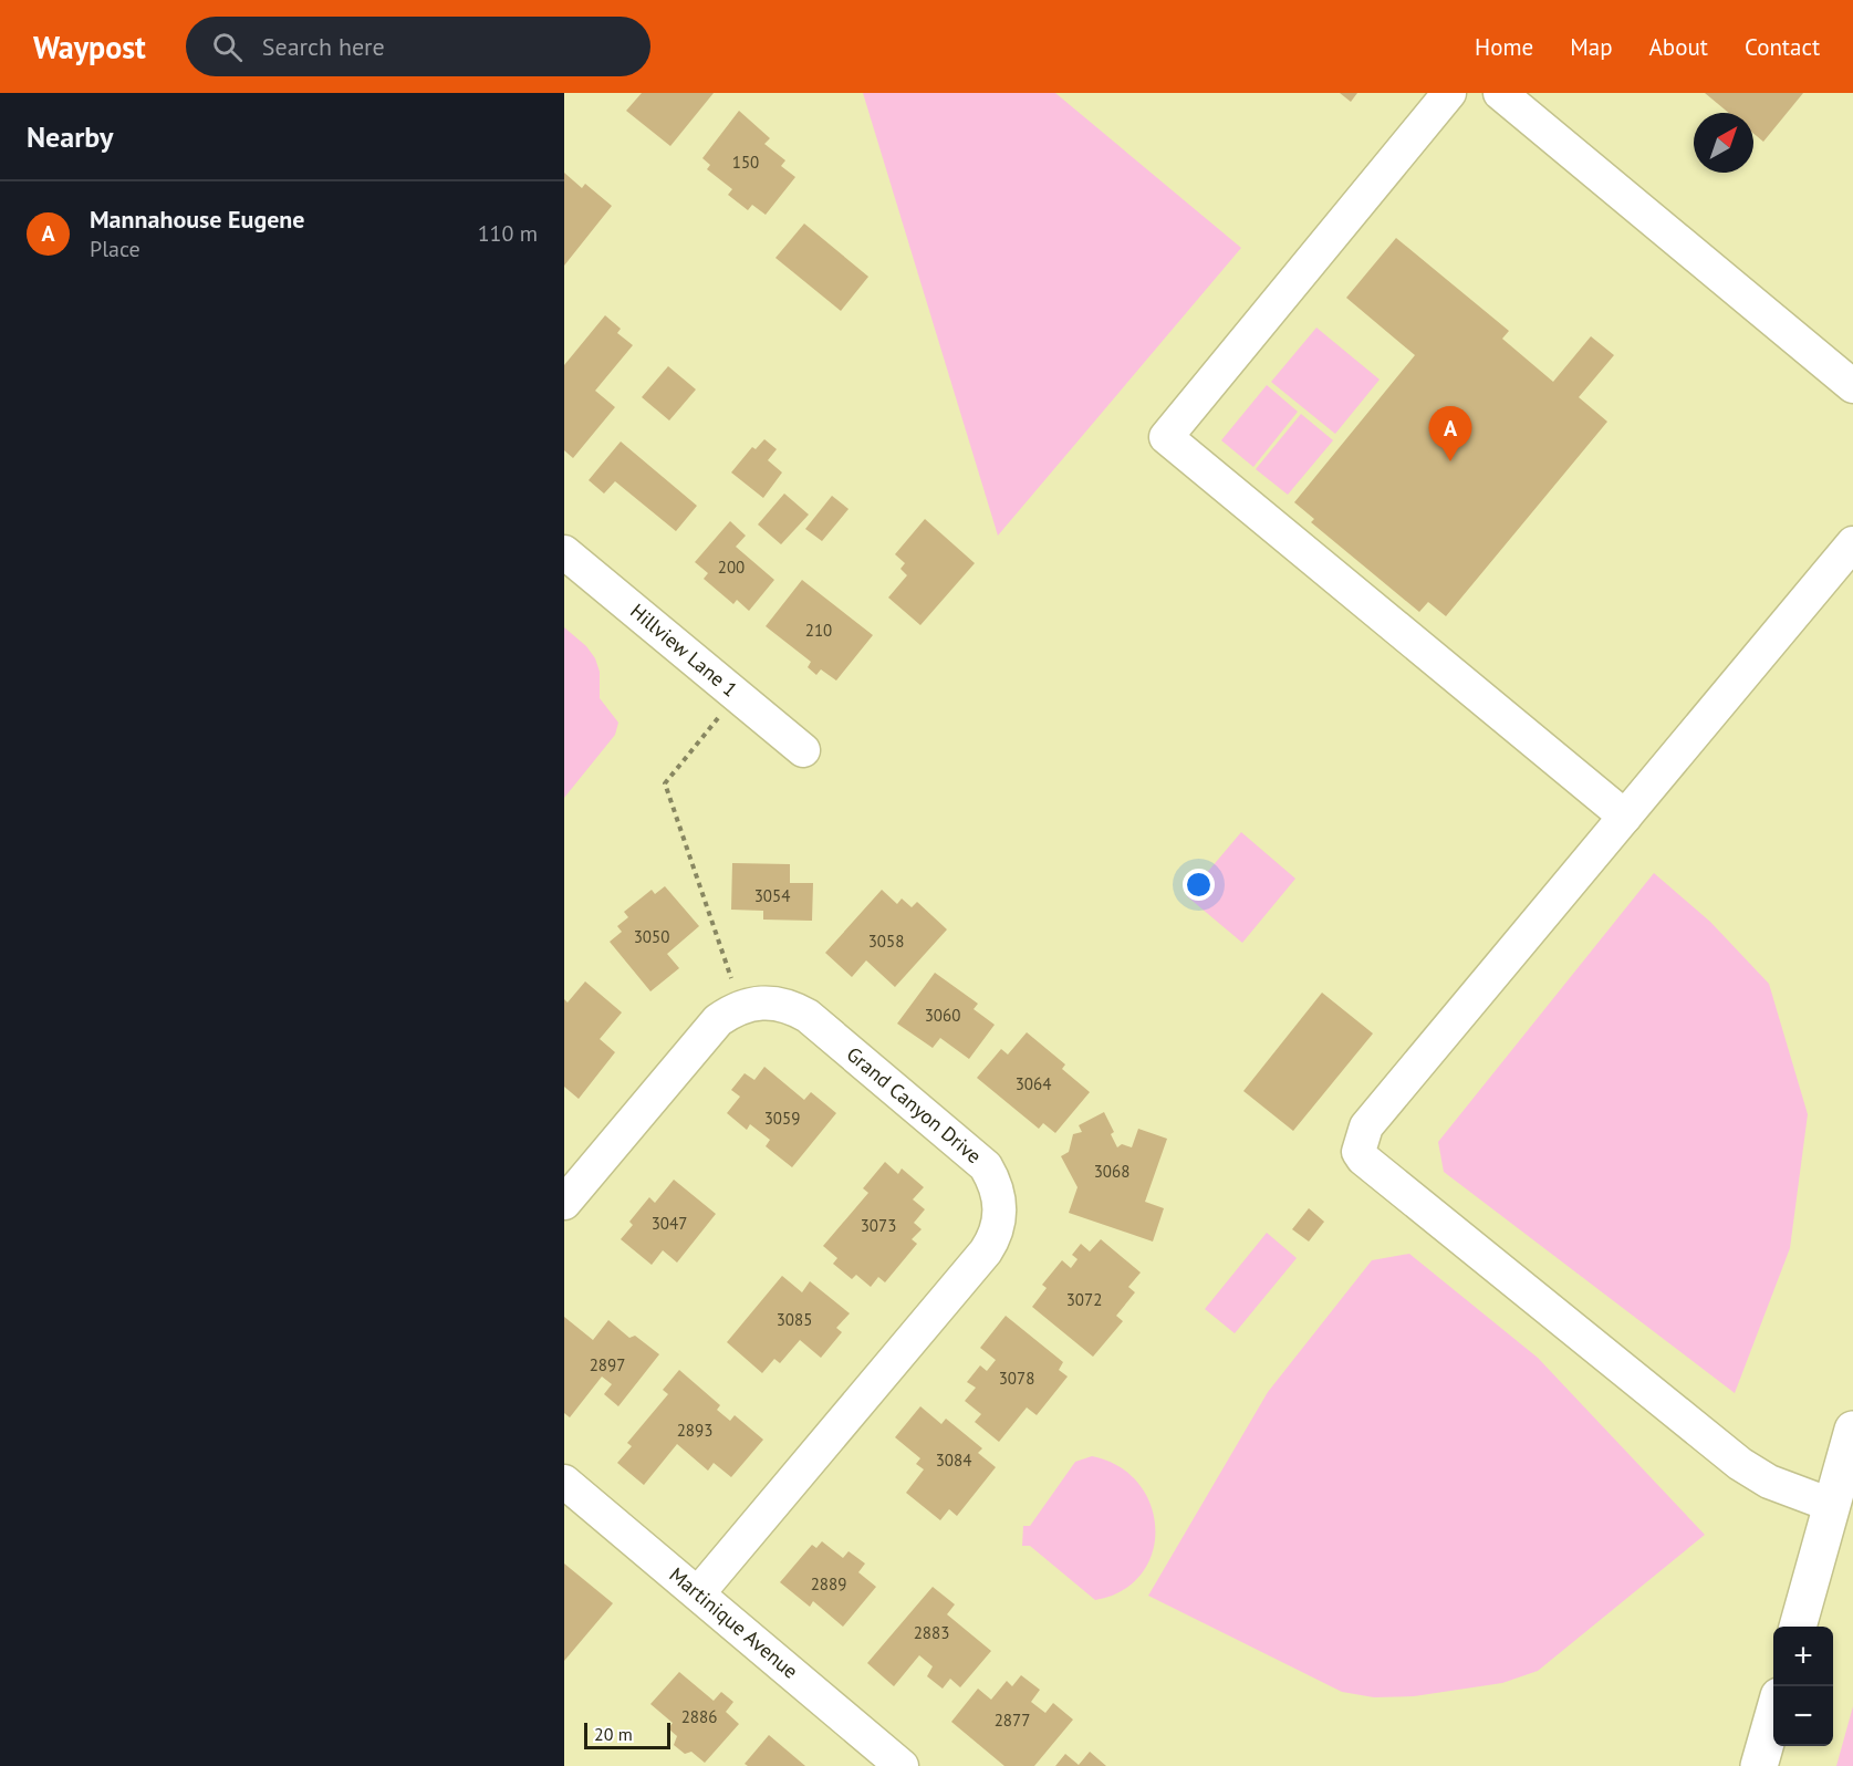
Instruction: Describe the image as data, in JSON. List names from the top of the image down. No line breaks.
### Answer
{"streets":{"street":["Hillview Lane 1","Grand Canyon Drive","Martinique Avenue"]},"crossings":[["Grand Canyon Drive","Martinique Avenue"]],"house_numbers":["150","200","210","3054","3050","3058","3060","3064","3059","3068","3047","3073","3072","3085","2897","3078","2893","3084","2889","2883","2886","2877"],"scale_bar":"20 m","north":"top right","page":{"header":"Waypost","search":"Search here","nav":["Home","Map","About","Contact"],"heading":"Nearby","list":[{"mark":"A","name":"Mannahouse Eugene","note":"Place","value":"110 m"}],"pins":"A","map_buttons":["+","−"],"scale":"20 m"}}
